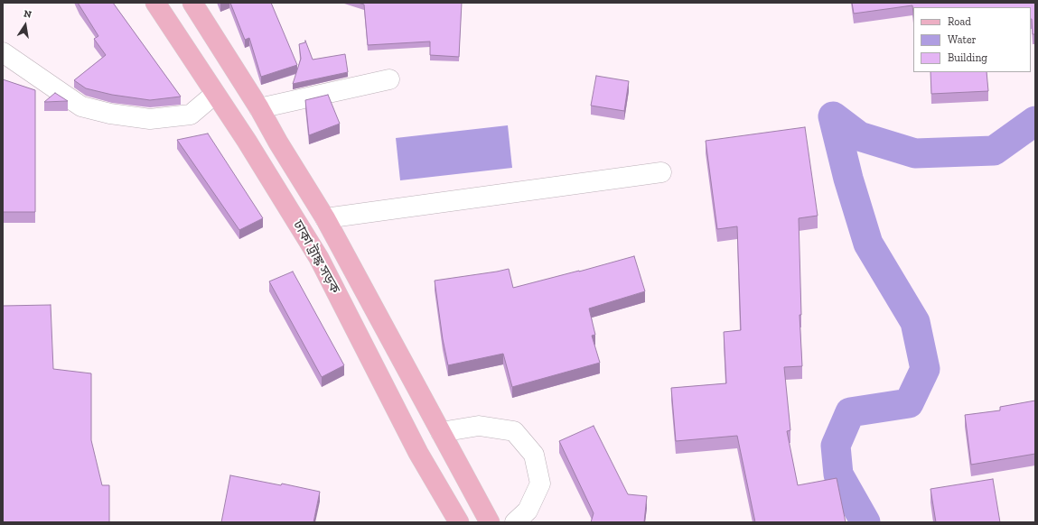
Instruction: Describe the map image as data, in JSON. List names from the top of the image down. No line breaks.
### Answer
{"streets":{"main road":["ঢাকা ট্রাঙ্ক সড়ক"]},"legend":["Road","Water","Building"],"north":"top"}
